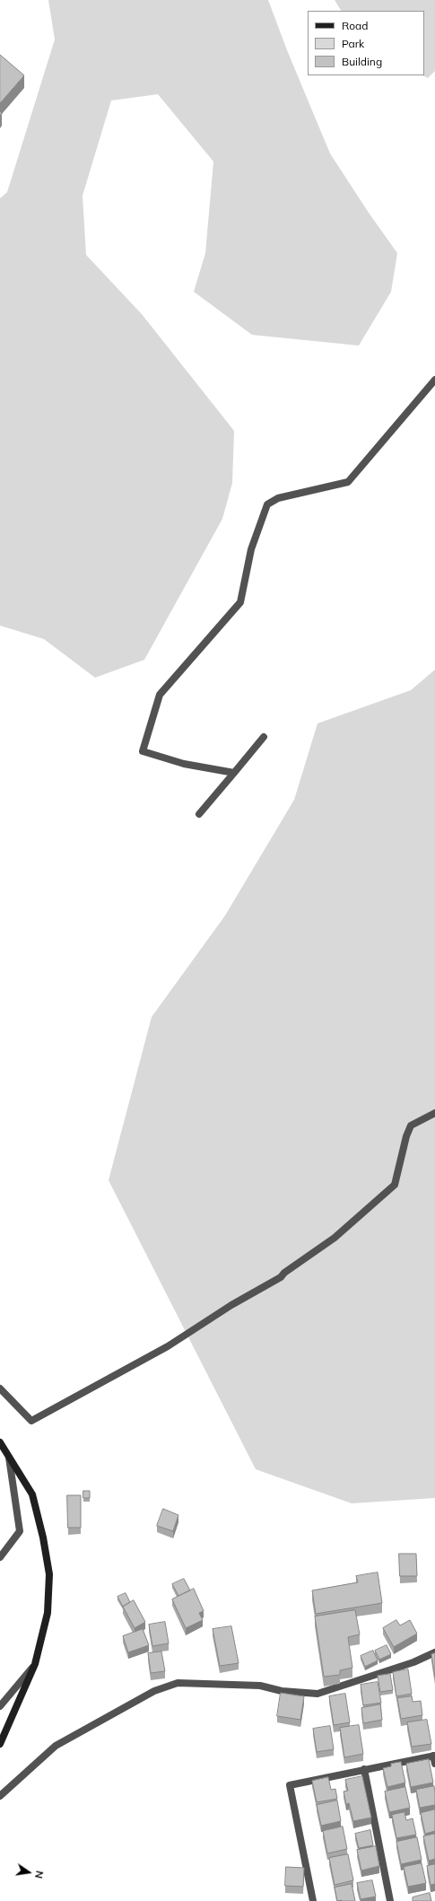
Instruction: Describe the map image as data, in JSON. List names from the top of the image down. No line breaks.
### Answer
{"legend":["Road","Park","Building"],"north":"right"}
